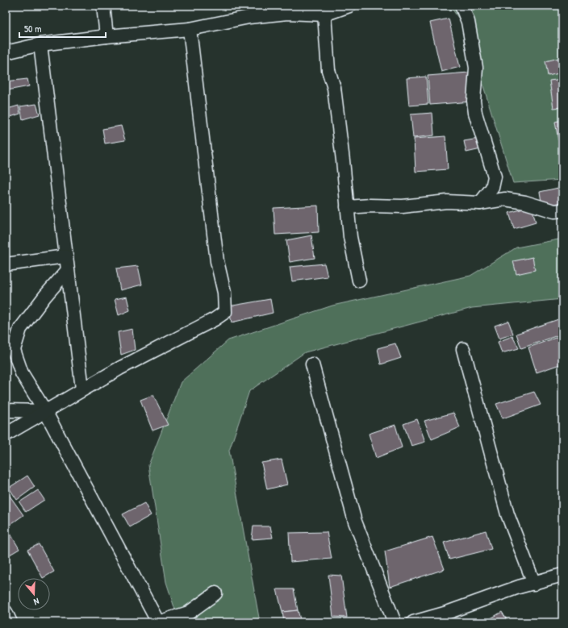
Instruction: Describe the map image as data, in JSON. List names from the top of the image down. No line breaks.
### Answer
{"scale_bar":"50 m","north":"bottom"}
